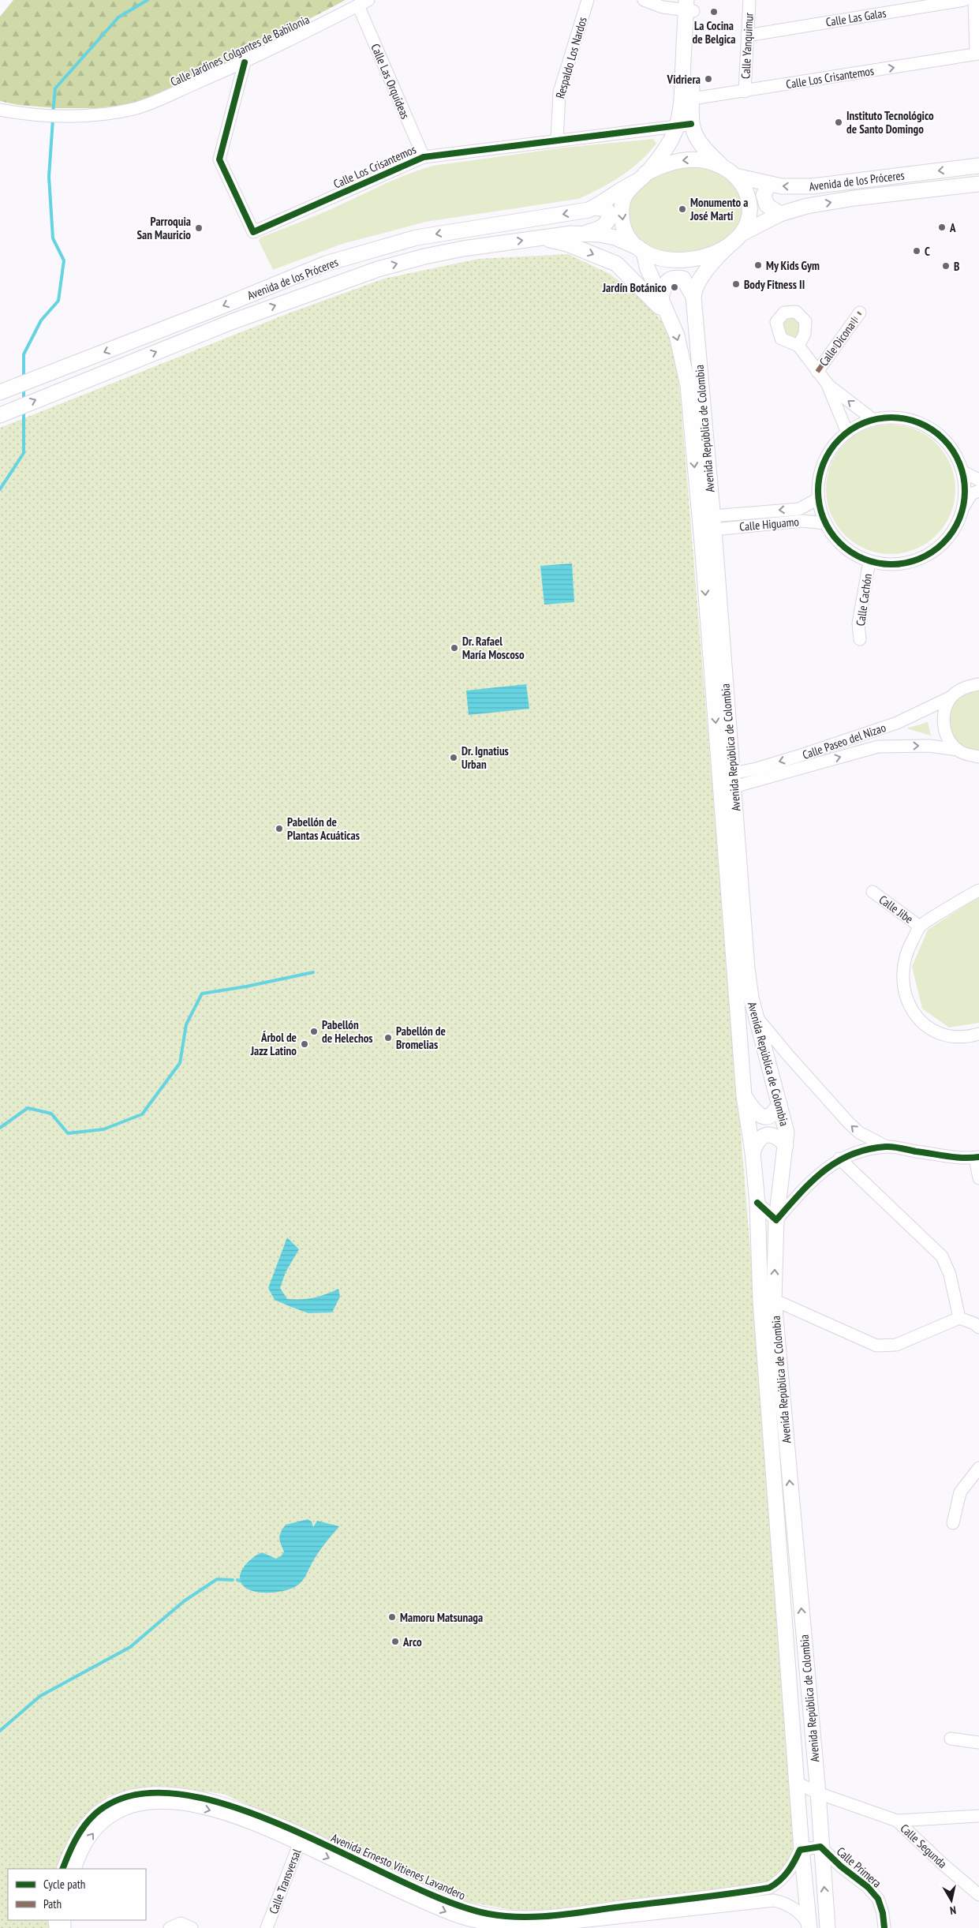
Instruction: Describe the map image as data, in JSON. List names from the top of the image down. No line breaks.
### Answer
{"streets":{"main road":["Avenida de los Próceres","Avenida República de Colombia"],"street":["Calle Las Galas","Calle Yanquimur","Calle Jardines Colgantes de Babilonia","Respaldo Los Nardos","Calle Los Crisantemos","Calle Las Orquídeas","Calle Dicona I","Calle Higuamo","Calle Cachón","Calle Paseo del Nizao","Calle Jibe","Calle Segunda","Avenida Ernesto Vitienes Lavandero","Calle Primera","Calle Transversal"]},"crossings":[["Calle Las Galas","Calle Yanquimur"],["Calle Yanquimur","Calle Los Crisantemos"],["Calle Jardines Colgantes de Babilonia","Calle Los Crisantemos"],["Calle Jardines Colgantes de Babilonia","Calle Las Orquídeas"],["Respaldo Los Nardos","Calle Los Crisantemos"],["Calle Los Crisantemos","Calle Las Orquídeas"],["Avenida de los Próceres","Avenida República de Colombia"],["Avenida República de Colombia","Calle Higuamo"],["Avenida República de Colombia","Calle Paseo del Nizao"],["Avenida República de Colombia","Calle Segunda"],["Avenida República de Colombia","Avenida Ernesto Vitienes Lavandero"],["Avenida República de Colombia","Calle Primera"],["Avenida Ernesto Vitienes Lavandero","Calle Transversal"]],"places":["La Cocina de Belgica","Vidriera","Instituto Tecnológico de Santo Domingo","Monumento a José Martí","A","Parroquia San Mauricio","C","My Kids Gym","B","Body Fitness II","Jardín Botánico","Dr. Rafael María Moscoso","Dr. Ignatius Urban","Pabellón de Plantas Acuáticas","Pabellón de Helechos","Pabellón de Bromelias","Árbol de Jazz Latino","Mamoru Matsunaga","Arco"],"legend":["Cycle path","Path"],"north":"bottom"}
